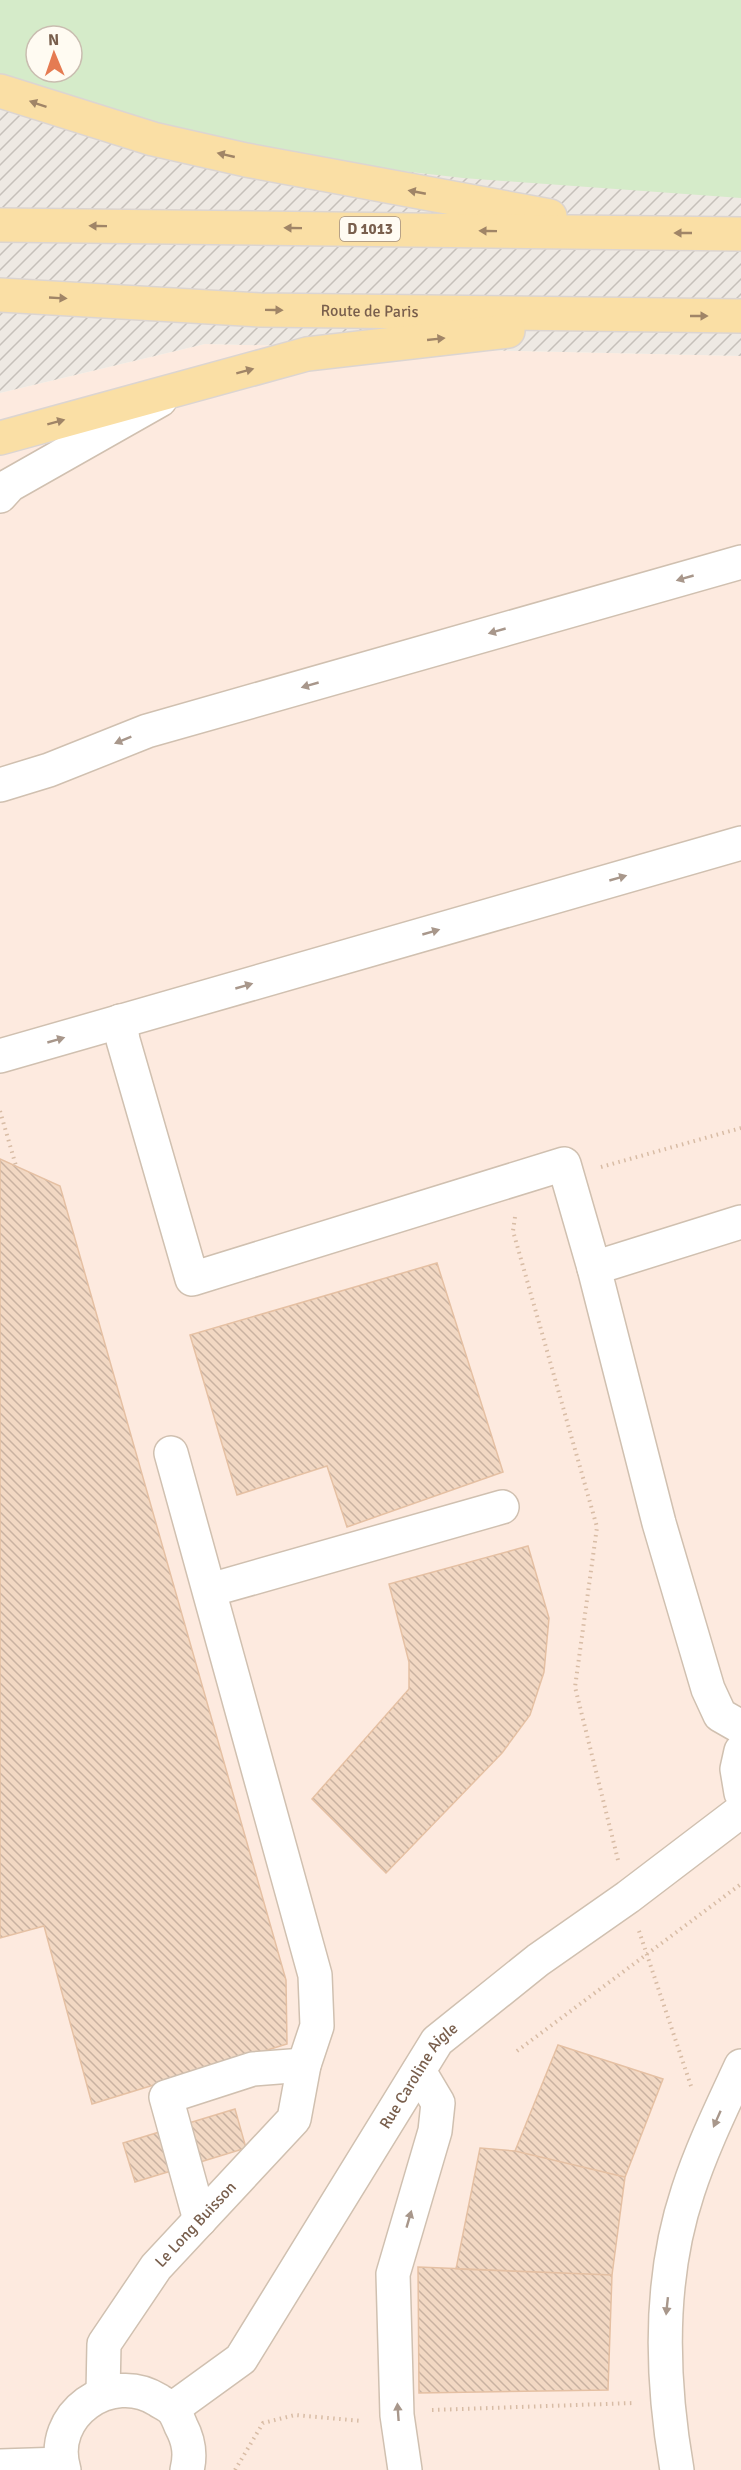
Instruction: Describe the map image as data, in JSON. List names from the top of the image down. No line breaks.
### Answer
{"streets":{"main road":["D 1013","Route de Paris"],"street":["Rue Caroline Aigle","Le Long Buisson"]},"north":"top"}
